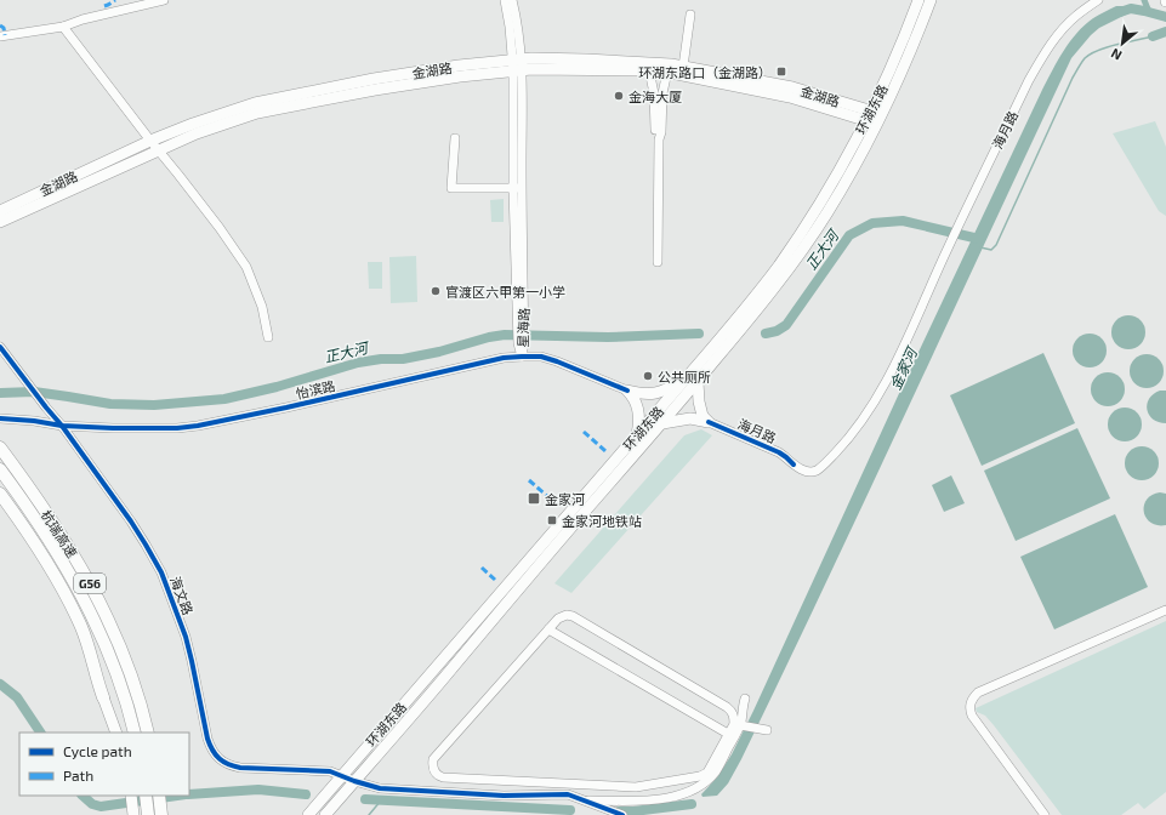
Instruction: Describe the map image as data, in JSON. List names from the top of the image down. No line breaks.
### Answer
{"streets":{"highway":["杭瑞高速","G56"],"main road":["金湖路","环湖东路"],"street":["海月路","星海路","怡滨路","海文路"]},"crossings":[["金湖路","环湖东路"],["金湖路","星海路"],["环湖东路","海文路"],["星海路","怡滨路"],["怡滨路","海文路"]],"water":["正大河","金家河"],"places":{"transit":["环湖东路口（金湖路）","金家河","金家河地铁站"],"other":["金海大厦","官渡区六甲第一小学","公共厕所"]},"legend":["Cycle path","Path"],"north":"bottom left"}
